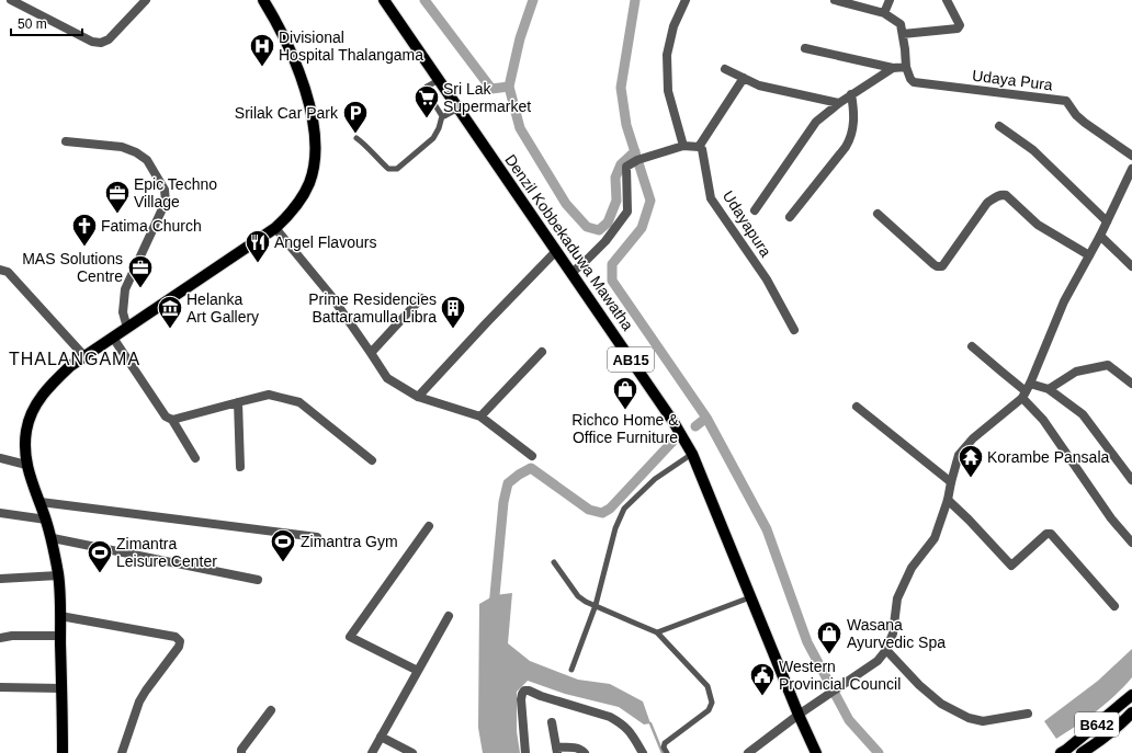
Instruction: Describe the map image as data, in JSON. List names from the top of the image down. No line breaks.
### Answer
{"streets":{"main road":["Denzil Kobbekaduwa Mawatha","AB15","B642"],"street":["Udaya Pura","Udayapura"]},"districts":["THALANGAMA"],"places":{"hospital":["Divisional Hospital Thalangama"],"supermarket":["Sri Lak Supermarket"],"parking":["Srilak Car Park"],"office":["Epic Techno Village","MAS Solutions Centre"],"church":["Fatima Church"],"restaurant":["Angel Flavours"],"museum":["Helanka Art Gallery"],"building":["Prime Residencies Battaramulla Libra"],"shop":["Richco Home & Office Furniture","Wasana Ayurvedic Spa"],"temple":["Korambe Pansala"],"sports":["Zimantra Gym","Zimantra Leisure Center"],"public building":["Western Provincial Council"]},"scale_bar":"50 m"}
